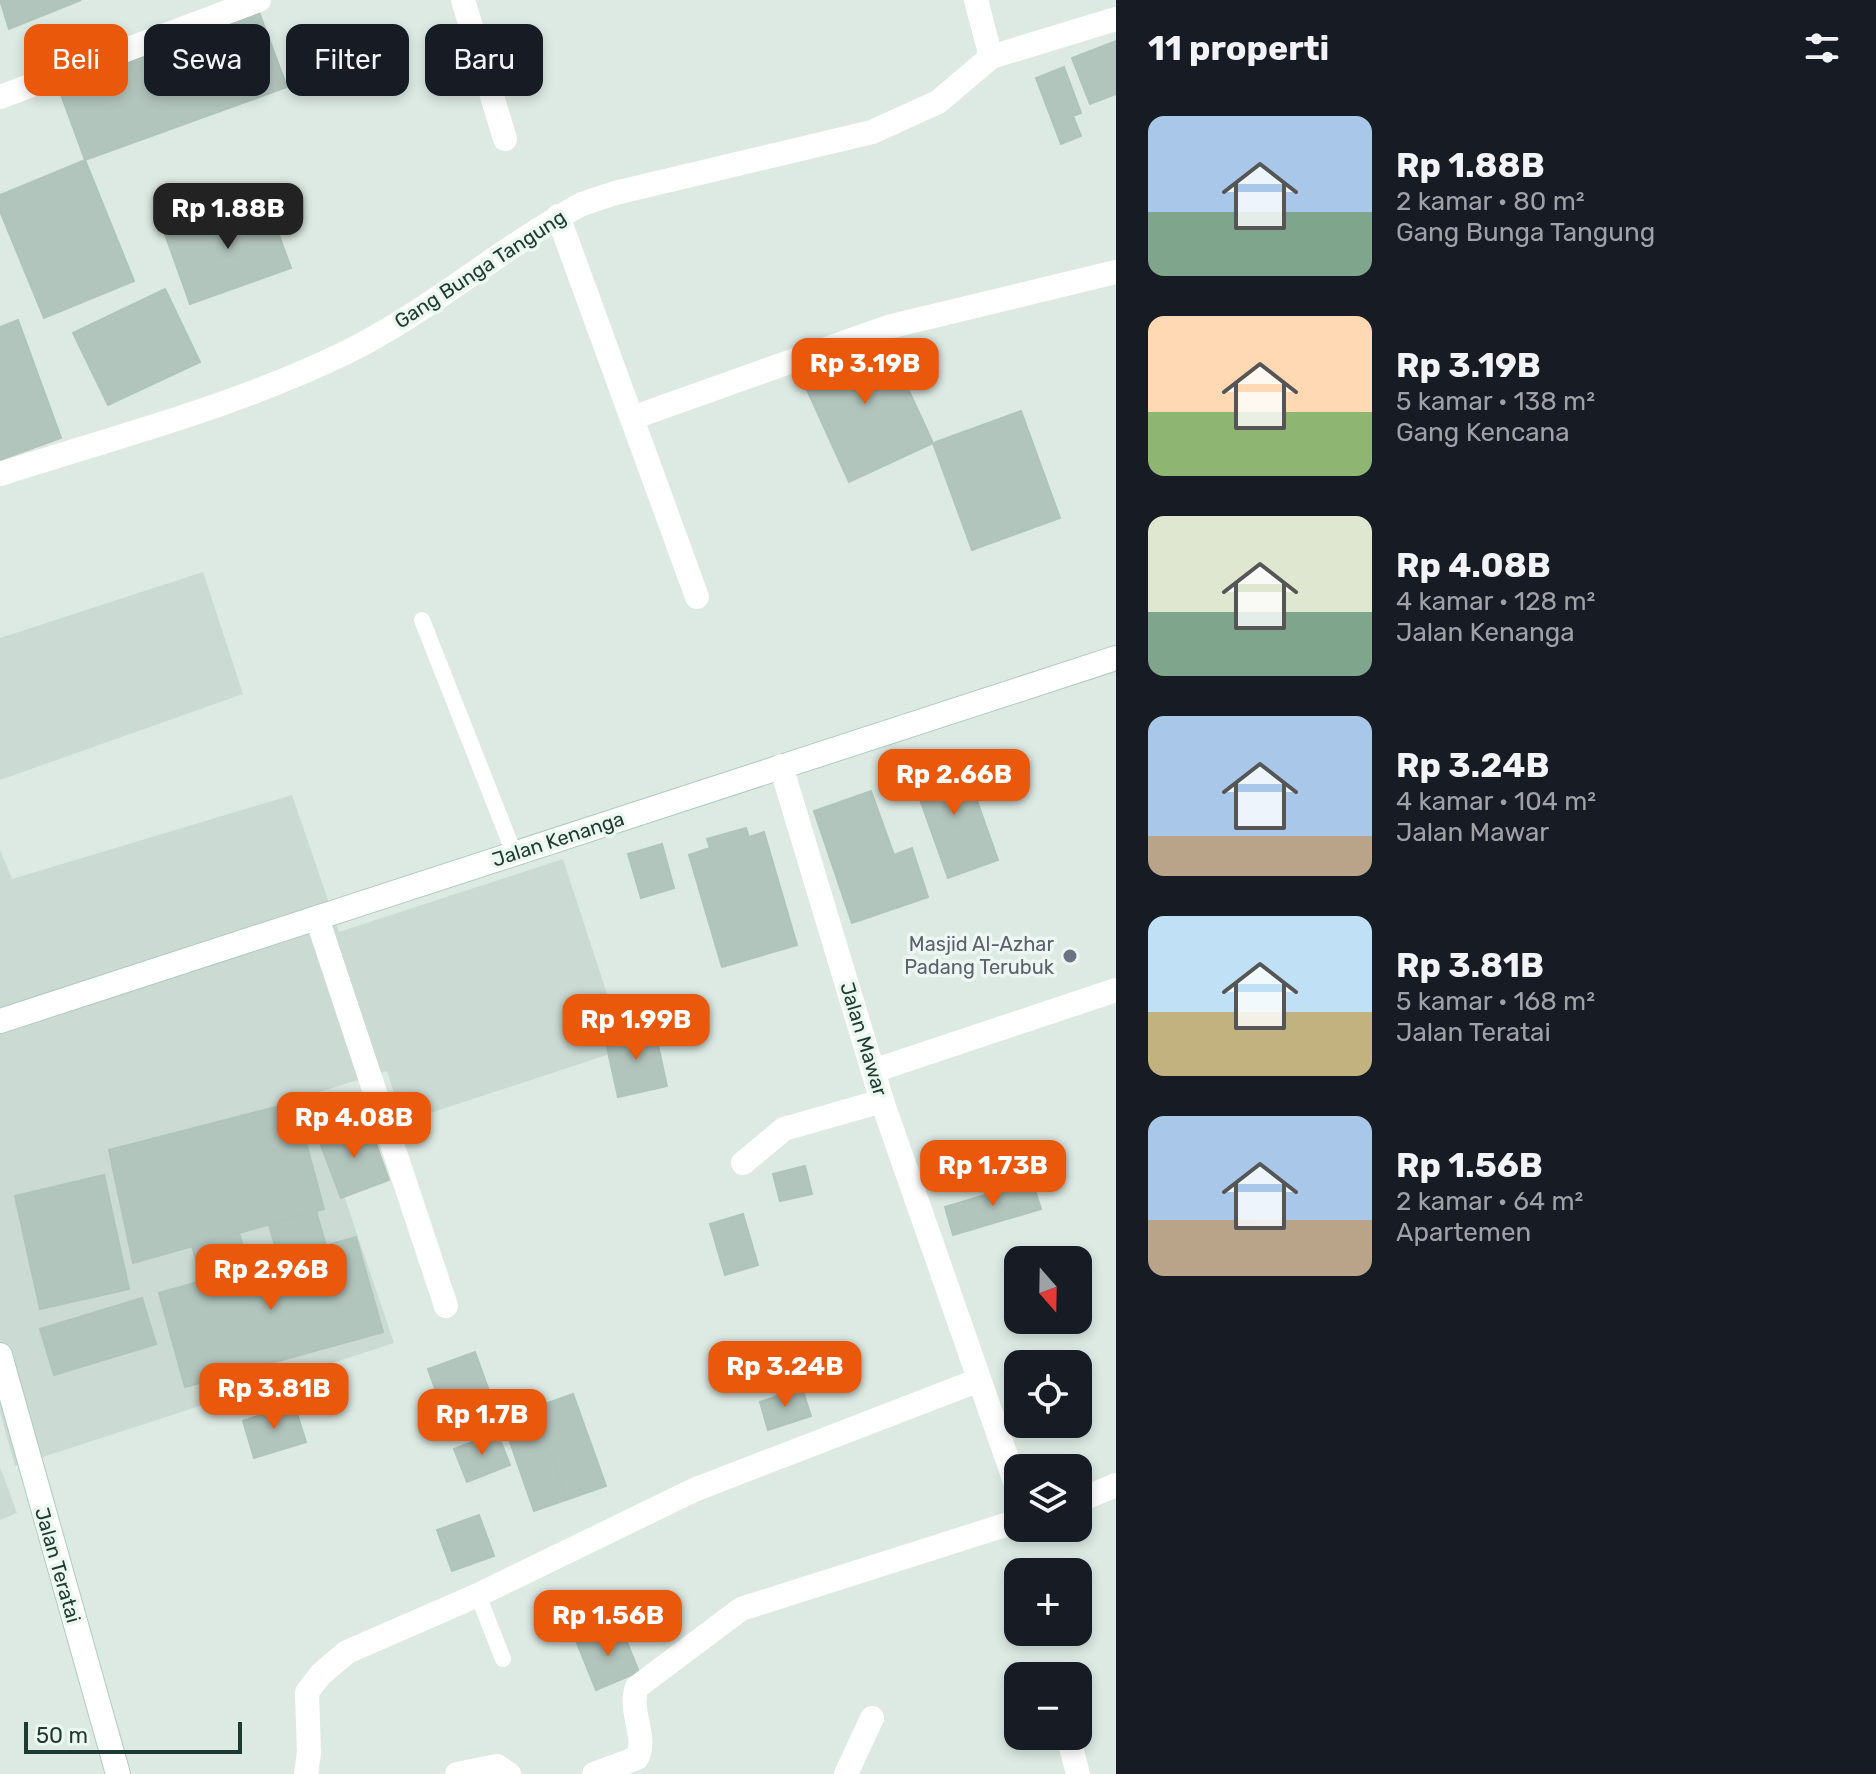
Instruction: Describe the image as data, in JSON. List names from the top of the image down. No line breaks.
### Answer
{"streets":{"street":["Gang Bunga Tangung","Jalan Kenanga","Jalan Mawar","Jalan Teratai"]},"crossings":[["Jalan Kenanga","Jalan Mawar"]],"places":["Masjid Al-Azhar Padang Terubuk"],"scale_bar":"50 m","north":"bottom","page":{"heading":"11 properti","chip":["Beli","Sewa","Filter","Baru"],"list":[{"name":"Rp 1.88B","note":"2 kamar · 80 m² · Gang Bunga Tangung"},{"name":"Rp 3.19B","note":"5 kamar · 138 m² · Gang Kencana"},{"name":"Rp 4.08B","note":"4 kamar · 128 m² · Jalan Kenanga"},{"name":"Rp 3.24B","note":"4 kamar · 104 m² · Jalan Mawar"},{"name":"Rp 3.81B","note":"5 kamar · 168 m² · Jalan Teratai"},{"name":"Rp 1.56B","note":"2 kamar · 64 m² · Apartemen"}],"price":["Rp 1.88B","Rp 3.19B","Rp 2.66B","Rp 1.99B","Rp 4.08B","Rp 1.73B","Rp 2.96B","Rp 3.24B","Rp 3.81B","Rp 1.7B","Rp 1.56B"],"map_buttons":["+","−"],"scale":"50 m"}}
